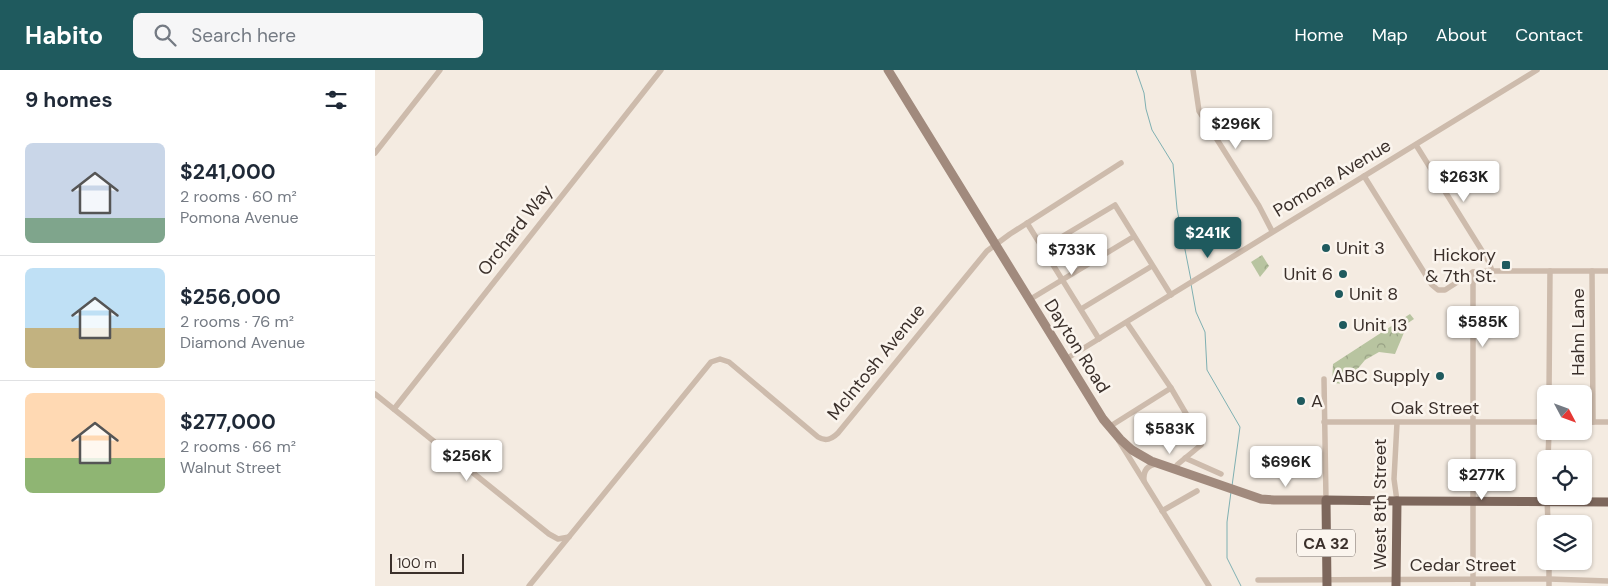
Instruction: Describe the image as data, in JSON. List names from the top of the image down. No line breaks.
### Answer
{"streets":{"main road":["West 8th Street","CA 32"],"street":["Pomona Avenue","Orchard Way","Hahn Lane","Dayton Road","McIntosh Avenue","Oak Street","Cedar Street"]},"crossings":[["Pomona Avenue","Dayton Road"],["Dayton Road","McIntosh Avenue"],["Oak Street","West 8th Street"],["West 8th Street","Cedar Street"],["CA 32","Cedar Street"]],"places":{"other":["Unit 3","Unit 6","Unit 8","Unit 13","ABC Supply","A"],"transit":["Hickory & 7th St."]},"scale_bar":"100 m","north":"bottom right","page":{"header":"Habito","search":"Search here","nav":["Home","Map","About","Contact"],"heading":"9 homes","price":["$296K","$263K","$241K","$733K","$585K","$583K","$256K","$696K","$277K"],"list":[{"name":"$241,000","note":"2 rooms · 60 m² · Pomona Avenue"},{"name":"$256,000","note":"2 rooms · 76 m² · Diamond Avenue"},{"name":"$277,000","note":"2 rooms · 66 m² · Walnut Street"}],"scale":"100 m"}}
